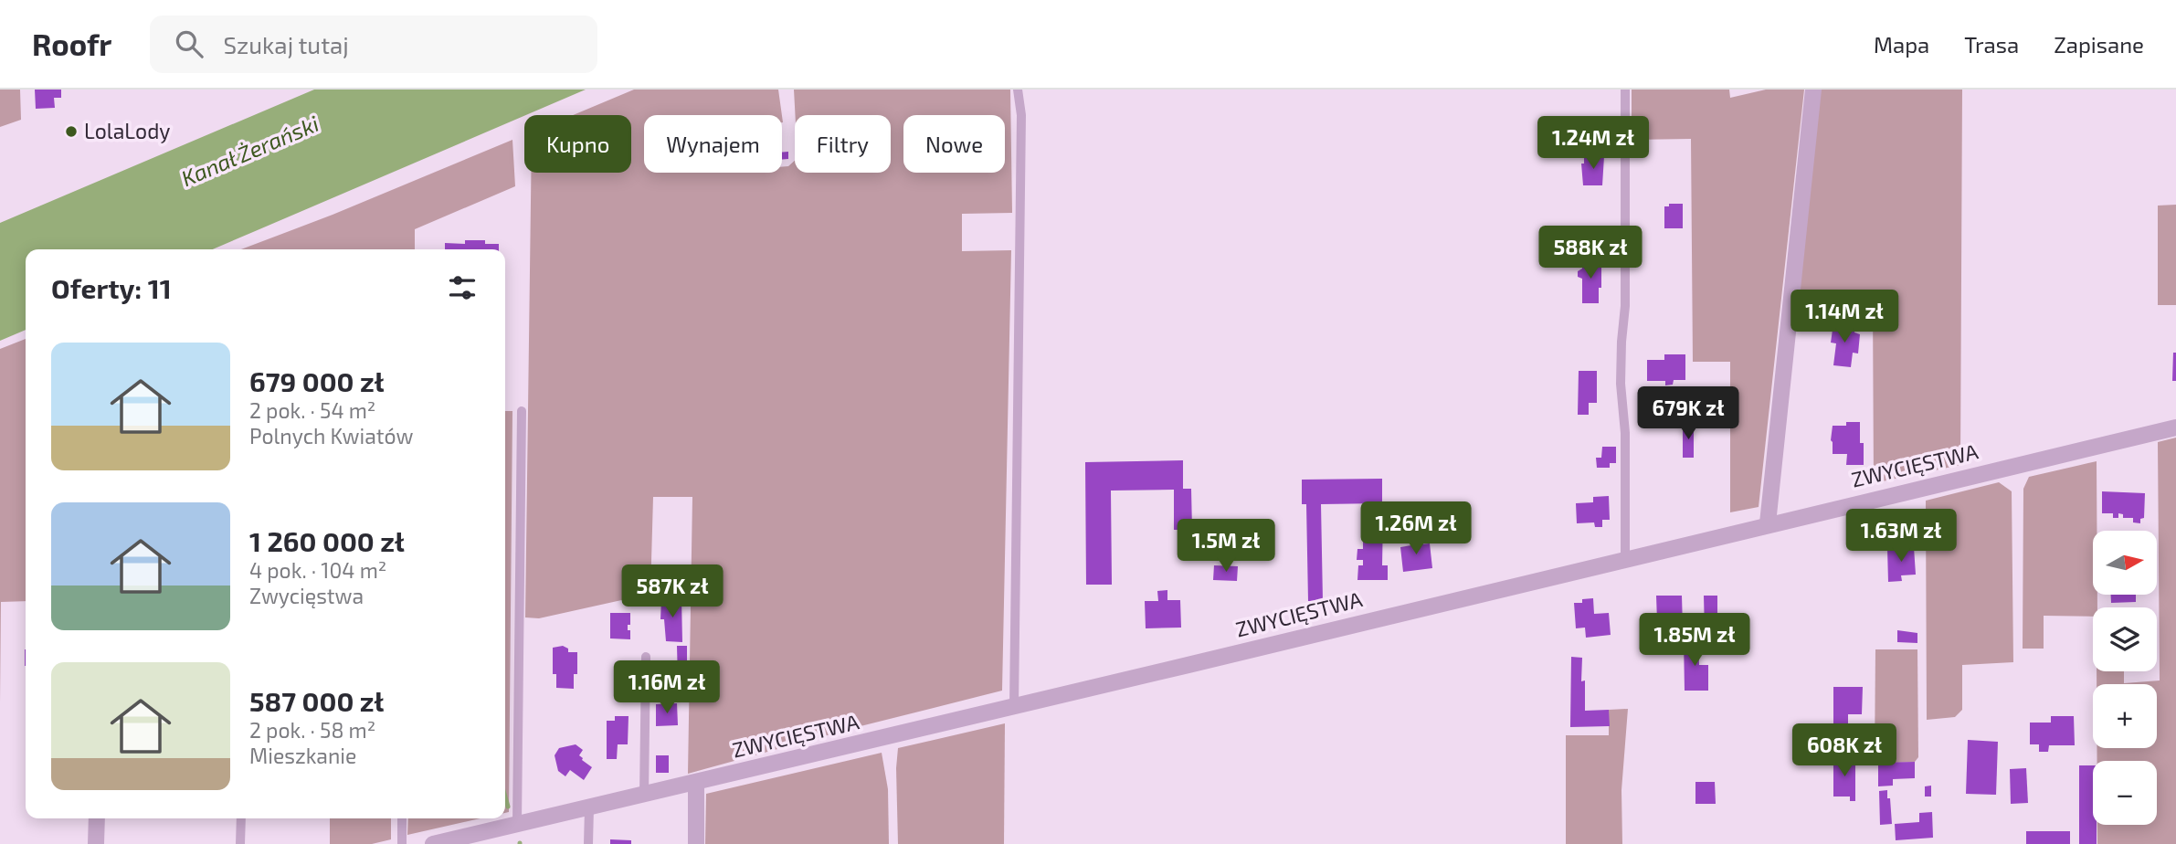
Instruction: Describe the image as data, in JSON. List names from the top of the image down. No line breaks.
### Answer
{"streets":{"street":["ZWYCIĘSTWA"]},"water":["Kanał Żerański"],"places":["LolaLody"],"north":"right","page":{"header":"Roofr","search":"Szukaj tutaj","nav":["Mapa","Trasa","Zapisane"],"chip":["Kupno","Wynajem","Filtry","Nowe"],"price":["1.24M zł","588K zł","1.14M zł","679K zł","1.26M zł","1.63M zł","1.5M zł","587K zł","1.85M zł","1.16M zł","608K zł"],"heading":"Oferty: 11","list":[{"name":"679 000 zł","note":"2 pok. · 54 m² · Polnych Kwiatów"},{"name":"1 260 000 zł","note":"4 pok. · 104 m² · Zwycięstwa"},{"name":"587 000 zł","note":"2 pok. · 58 m² · Mieszkanie"}],"map_buttons":["+","−"]}}
